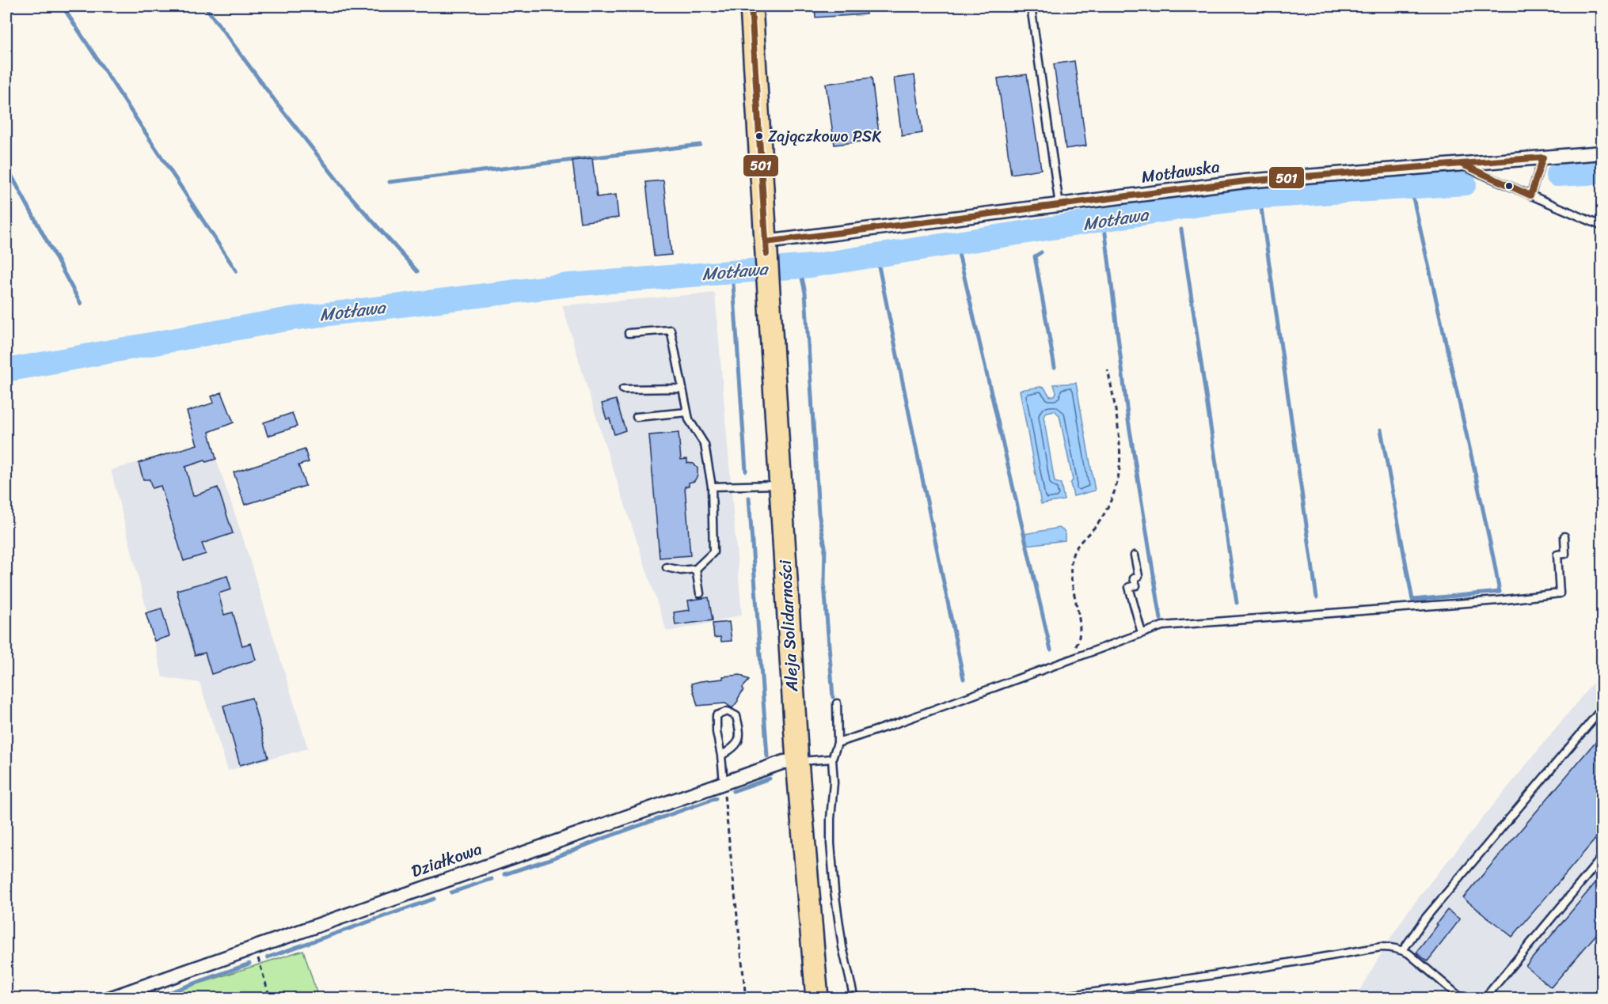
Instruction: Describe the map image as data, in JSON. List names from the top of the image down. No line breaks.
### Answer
{"streets":{"main road":["Aleja Solidarności"],"street":["Motławska","Działkowa"]},"crossings":[["Motławska","Aleja Solidarności"],["Aleja Solidarności","Działkowa"]],"water":["Motława"],"places":["Zajączkowo PSK"],"lines":["transit line 501"]}
